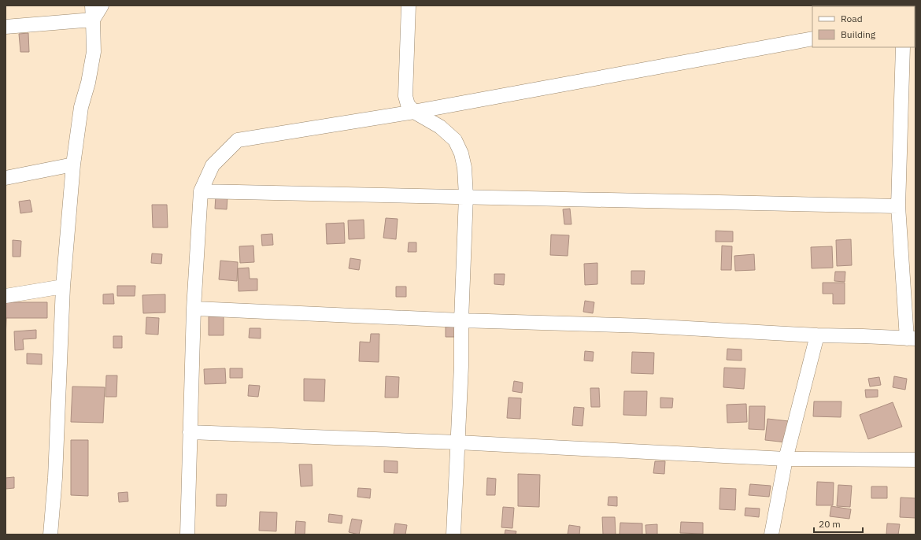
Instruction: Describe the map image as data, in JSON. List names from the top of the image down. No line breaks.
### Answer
{"legend":["Road","Building"],"scale_bar":"20 m"}
